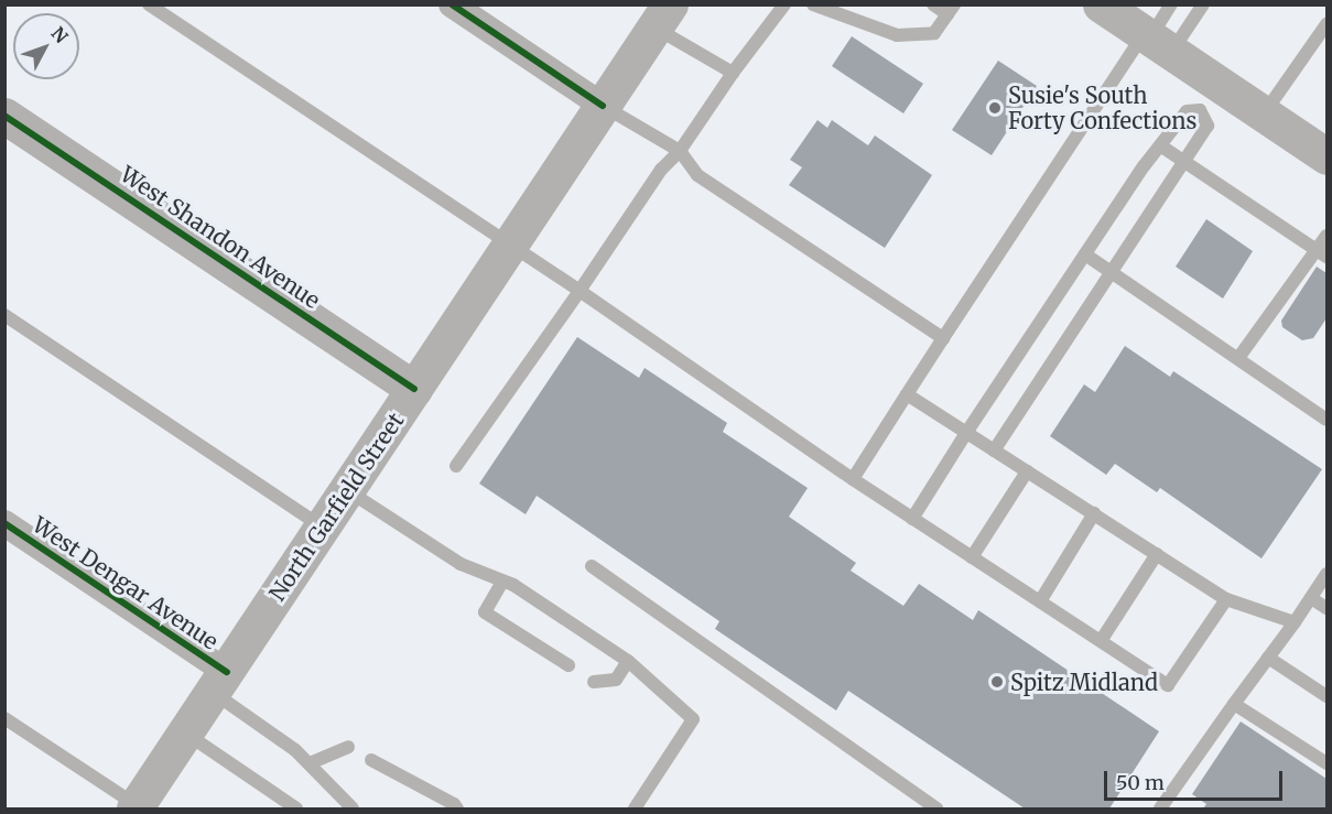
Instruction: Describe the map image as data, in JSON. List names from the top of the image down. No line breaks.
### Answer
{"streets":{"main road":["West Shandon Avenue","North Garfield Street"],"street":["West Dengar Avenue"]},"crossings":[["West Shandon Avenue","North Garfield Street"],["North Garfield Street","West Dengar Avenue"]],"places":["Susie's South Forty Confections","Spitz Midland"],"scale_bar":"50 m","north":"top right"}
